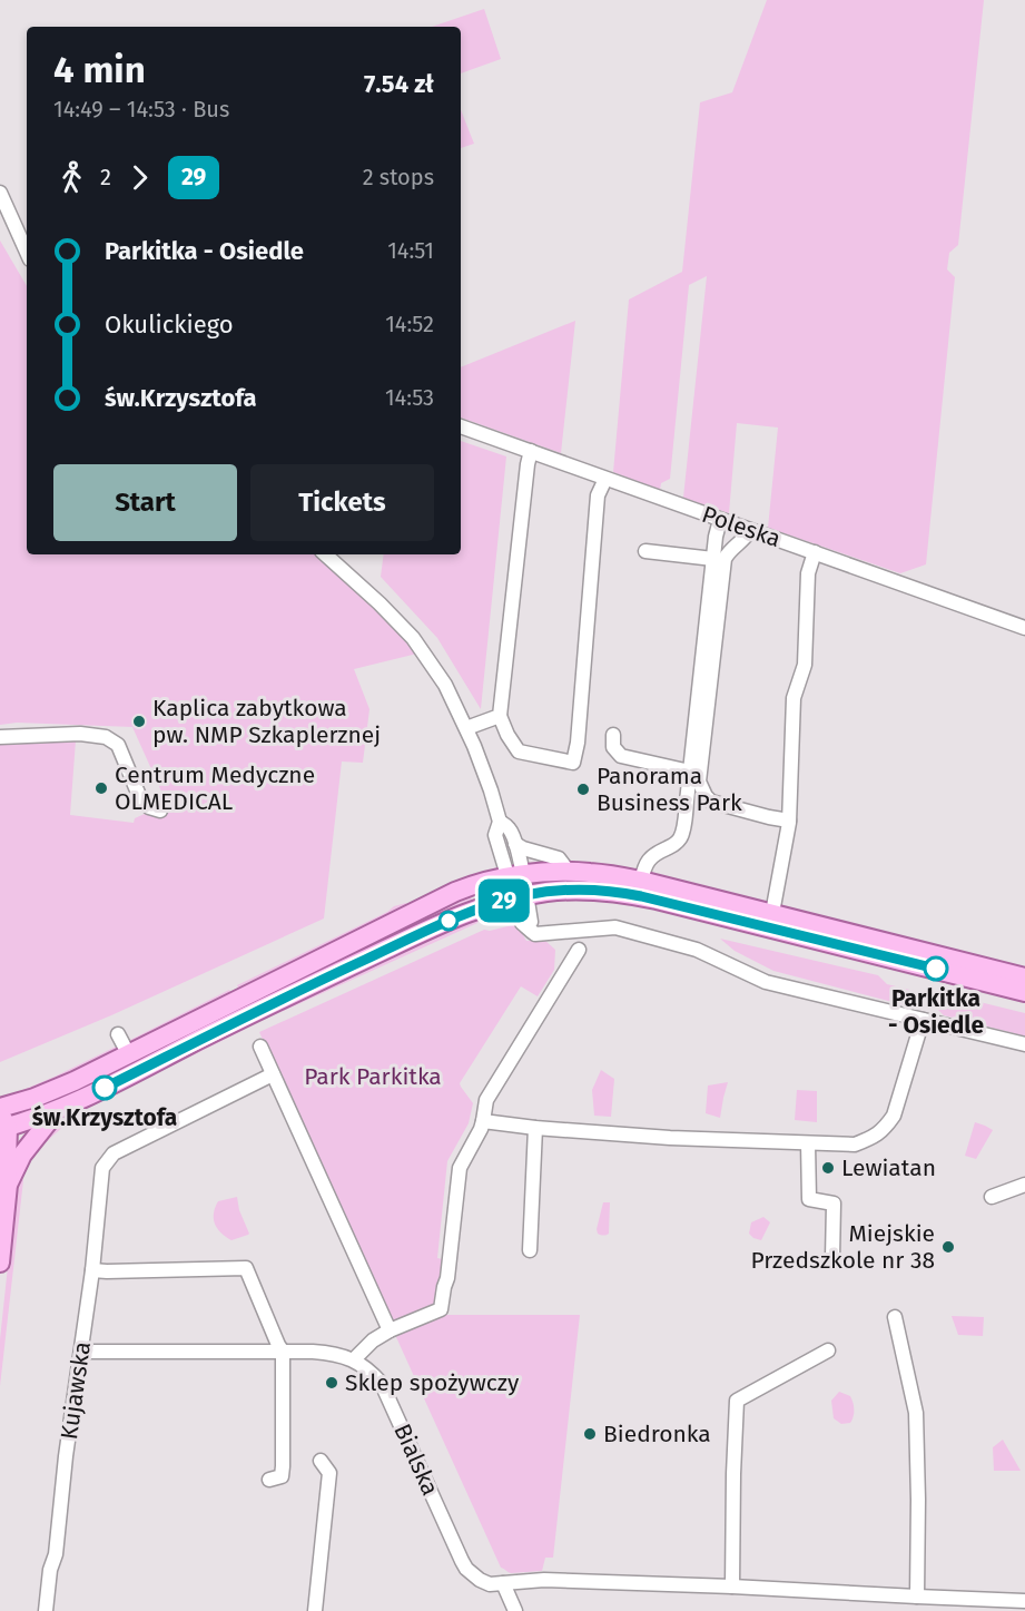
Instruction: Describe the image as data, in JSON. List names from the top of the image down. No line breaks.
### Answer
{"streets":{"street":["Poleska","Kujawska","Bialska"]},"crossings":[["Kujawska","Bialska"]],"parks":["Park Parkitka"],"places":["Kaplica zabytkowa pw. NMP Szkaplerznej","Centrum Medyczne OLMEDICAL","Panorama Business Park","Parkitka - Osiedle","św.Krzysztofa","Lewiatan","Miejskie Przedszkole nr 38","Sklep spożywczy","Biedronka"],"lines":["bus line 29"],"page":{"on_map":"29","heading":["4 min","14:49 – 14:53 · Bus","7.54 zł"],"legs":["2","29","2 stops"],"list":[{"name":"Parkitka - Osiedle","value":"14:51"},{"name":"Okulickiego","value":"14:52"},{"name":"św.Krzysztofa","value":"14:53"}],"buttons":["Start","Tickets"]}}
